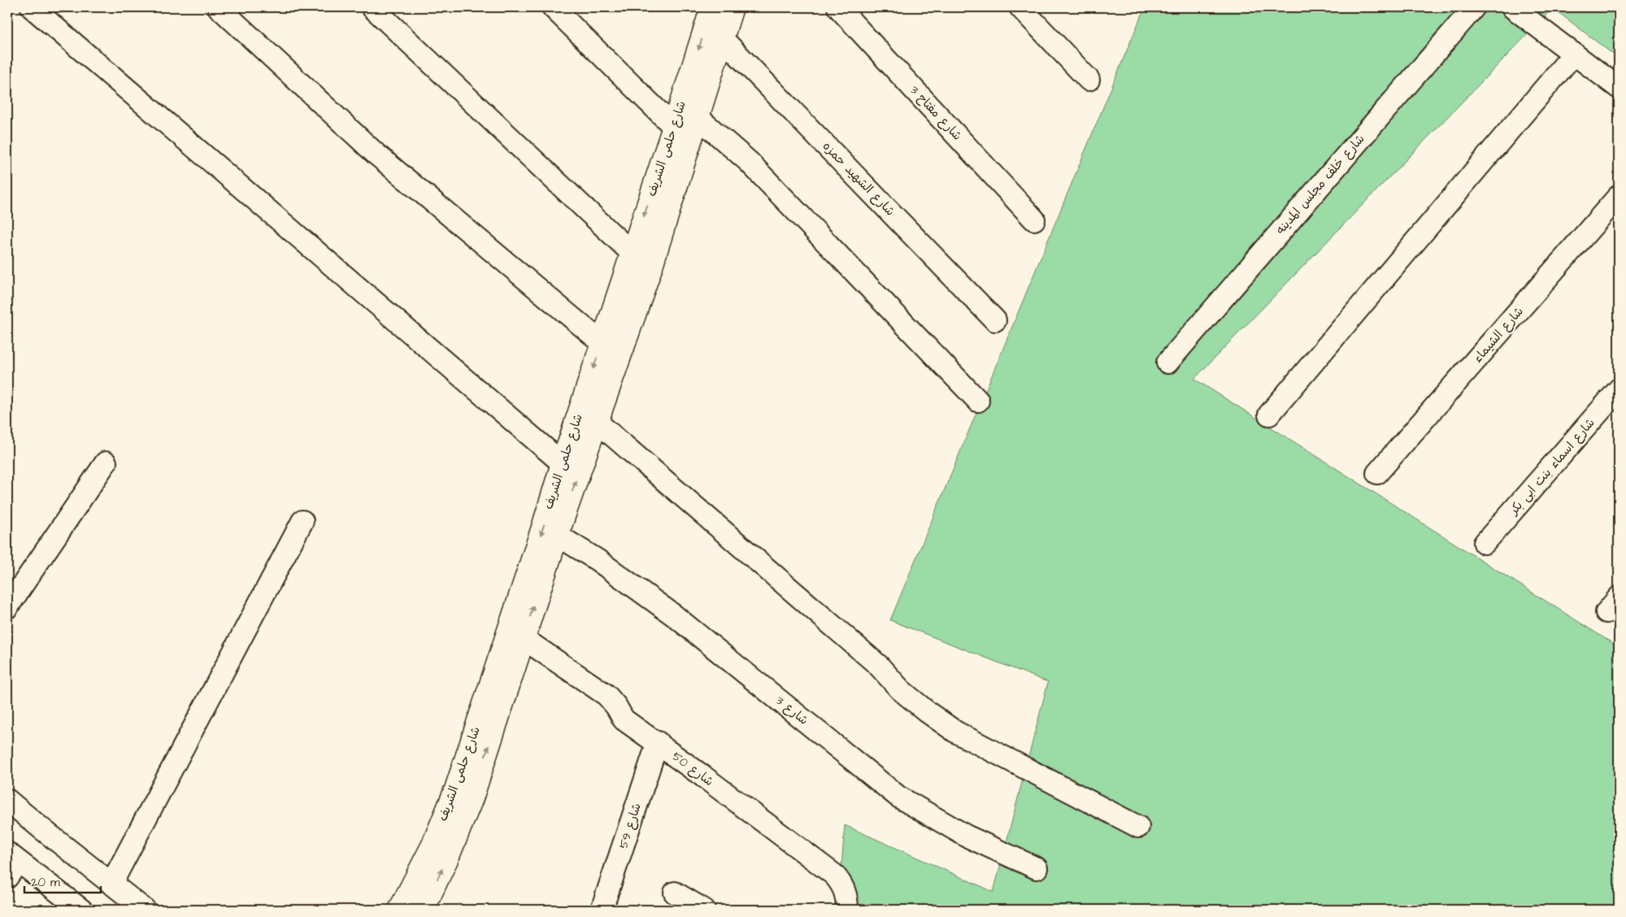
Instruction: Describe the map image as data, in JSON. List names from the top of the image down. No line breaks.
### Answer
{"streets":{"street":["شارع مفتاح 3","شارع حلمى الشريف","شارع الشهيد حمزه","شارع خلف مجلس المدينه","شارع الشيماء","شارع اسماء بنت ابى بكر","شارع 3","شارع 50","شارع 59"]},"crossings":[["شارع حلمى الشريف","شارع الشهيد حمزه"],["شارع حلمى الشريف","شارع 3"],["شارع حلمى الشريف","شارع 50"],["شارع 50","شارع 59"]],"scale_bar":"20 m"}
